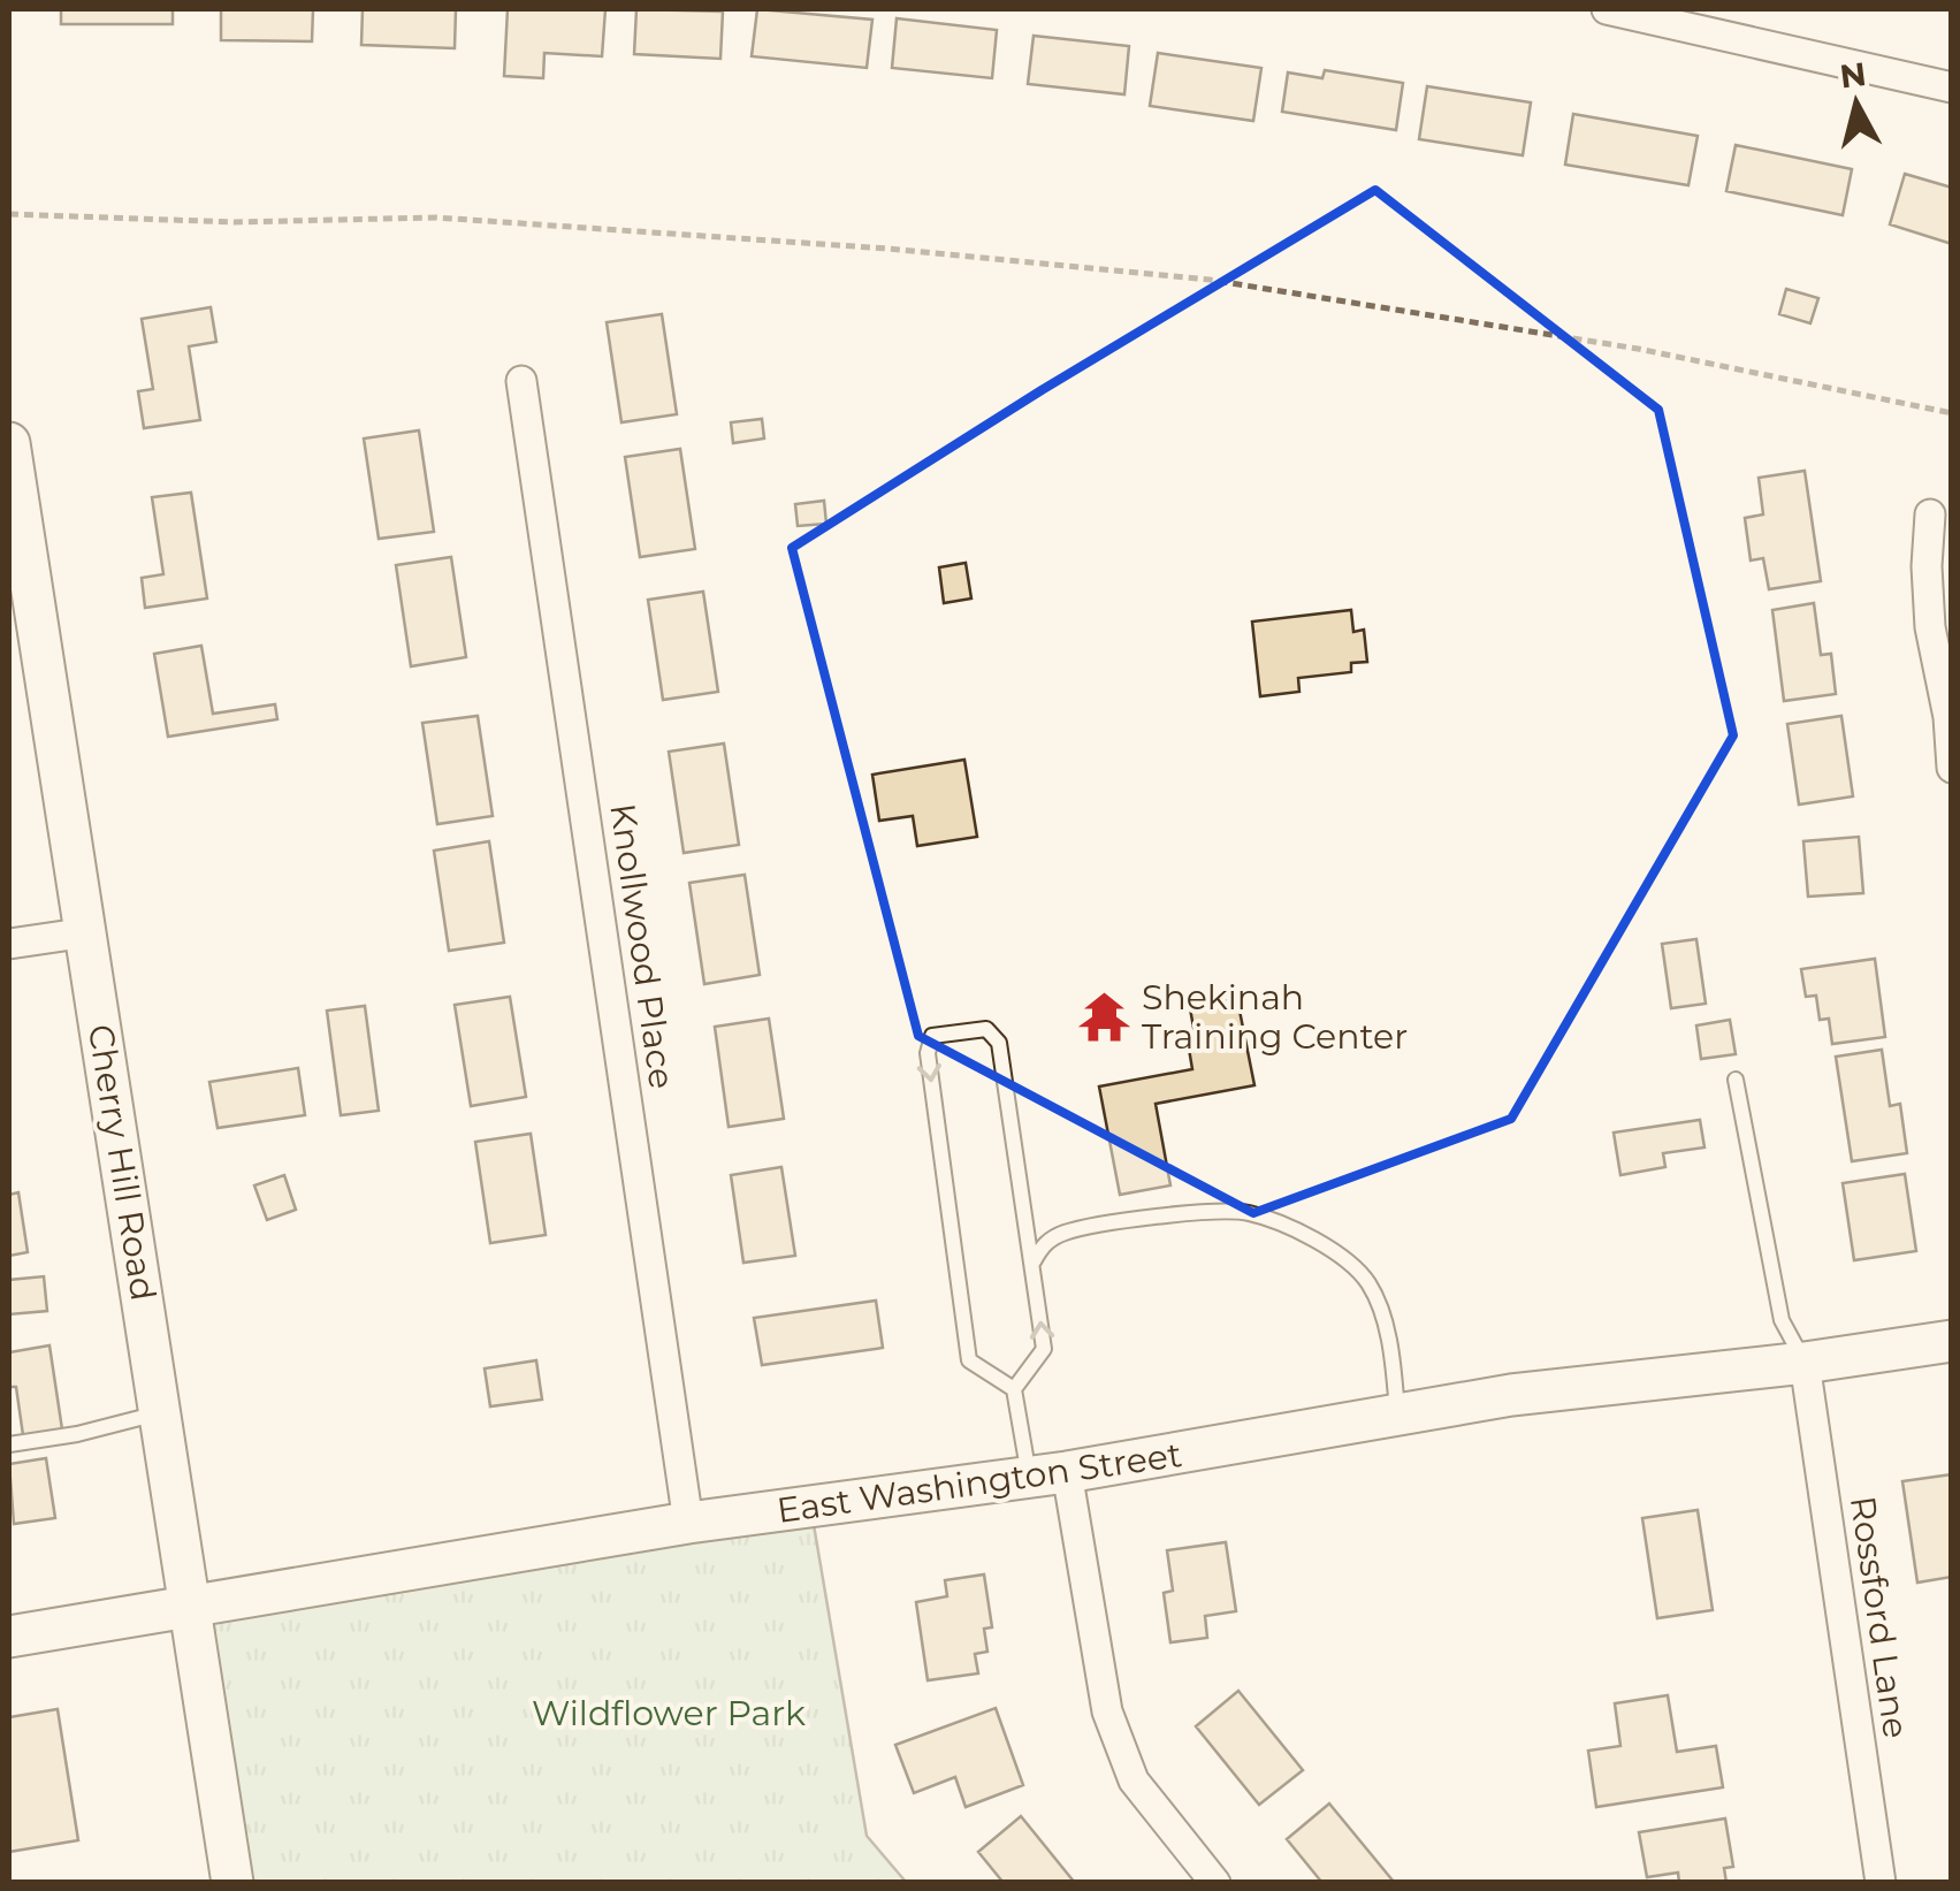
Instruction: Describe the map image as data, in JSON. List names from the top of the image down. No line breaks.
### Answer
{"streets":{"street":["Knollwood Place","Cherry Hill Road","East Washington Street","Rossford Lane"]},"crossings":[["Knollwood Place","East Washington Street"],["Cherry Hill Road","East Washington Street"],["East Washington Street","Rossford Lane"]],"parks":["Wildflower Park"],"places":{"temple":["Shekinah Training Center"]},"north":"top"}
